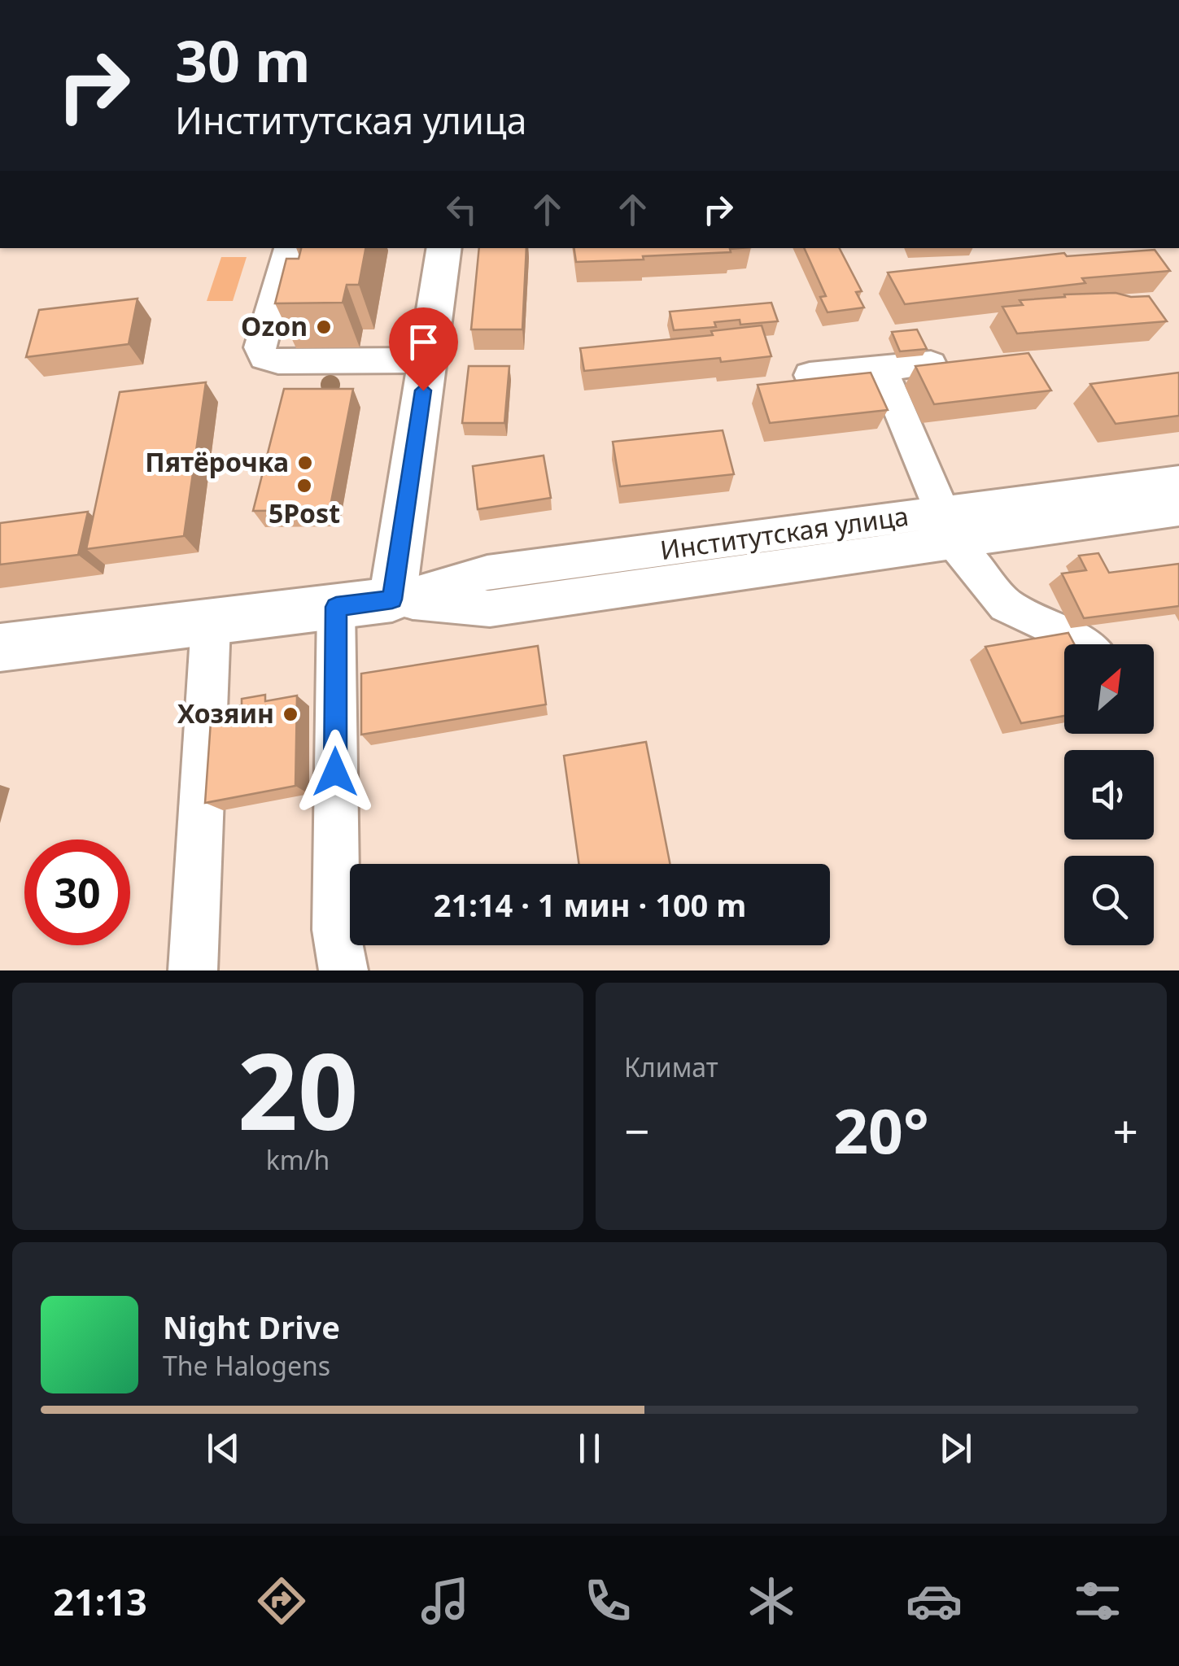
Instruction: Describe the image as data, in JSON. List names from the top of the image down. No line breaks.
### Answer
{"streets":{"main road":["Институтская улица"]},"places":["Ozon","Пятёрочка","5Post","Хозяин"],"north":"top right","page":{"turn":["30 m","Институтская улица"],"limit":"30","trip":"21:14 · 1 мин · 100 m","tile":[["20","km/h"],"Климат"],"heat":["−","20°","+"],"song":["Night Drive","The Halogens"],"tabs":"21:13"}}
